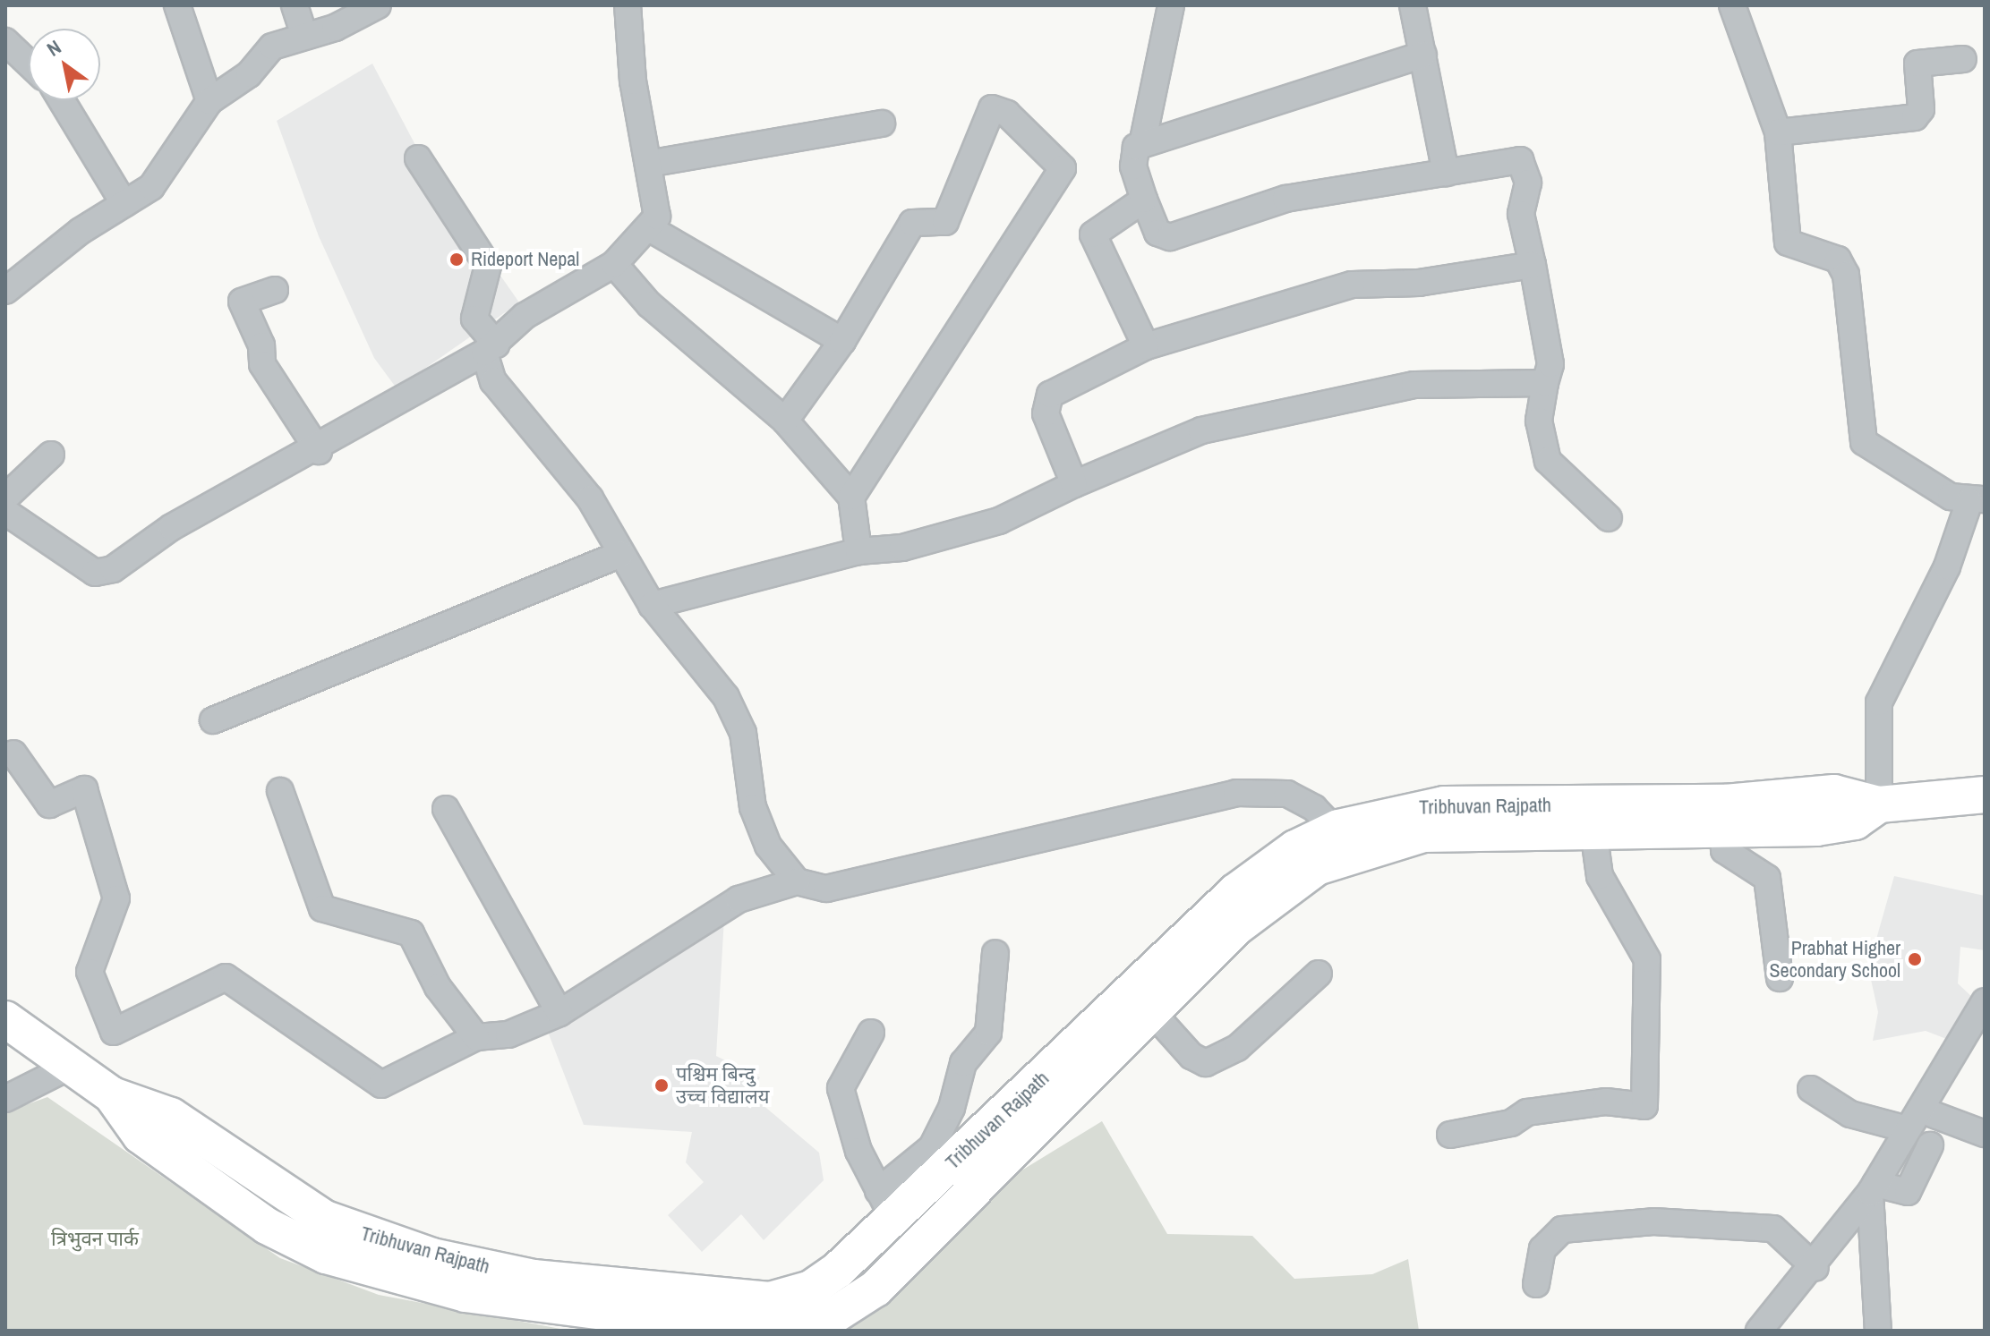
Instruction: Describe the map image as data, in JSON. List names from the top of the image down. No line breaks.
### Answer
{"streets":{"highway":["Tribhuvan Rajpath"]},"parks":["त्रिभुवन पार्क"],"places":["Rideport Nepal","Prabhat Higher Secondary School","पश्चिम बिन्दु उच्च विद्यालय"],"north":"top left"}
